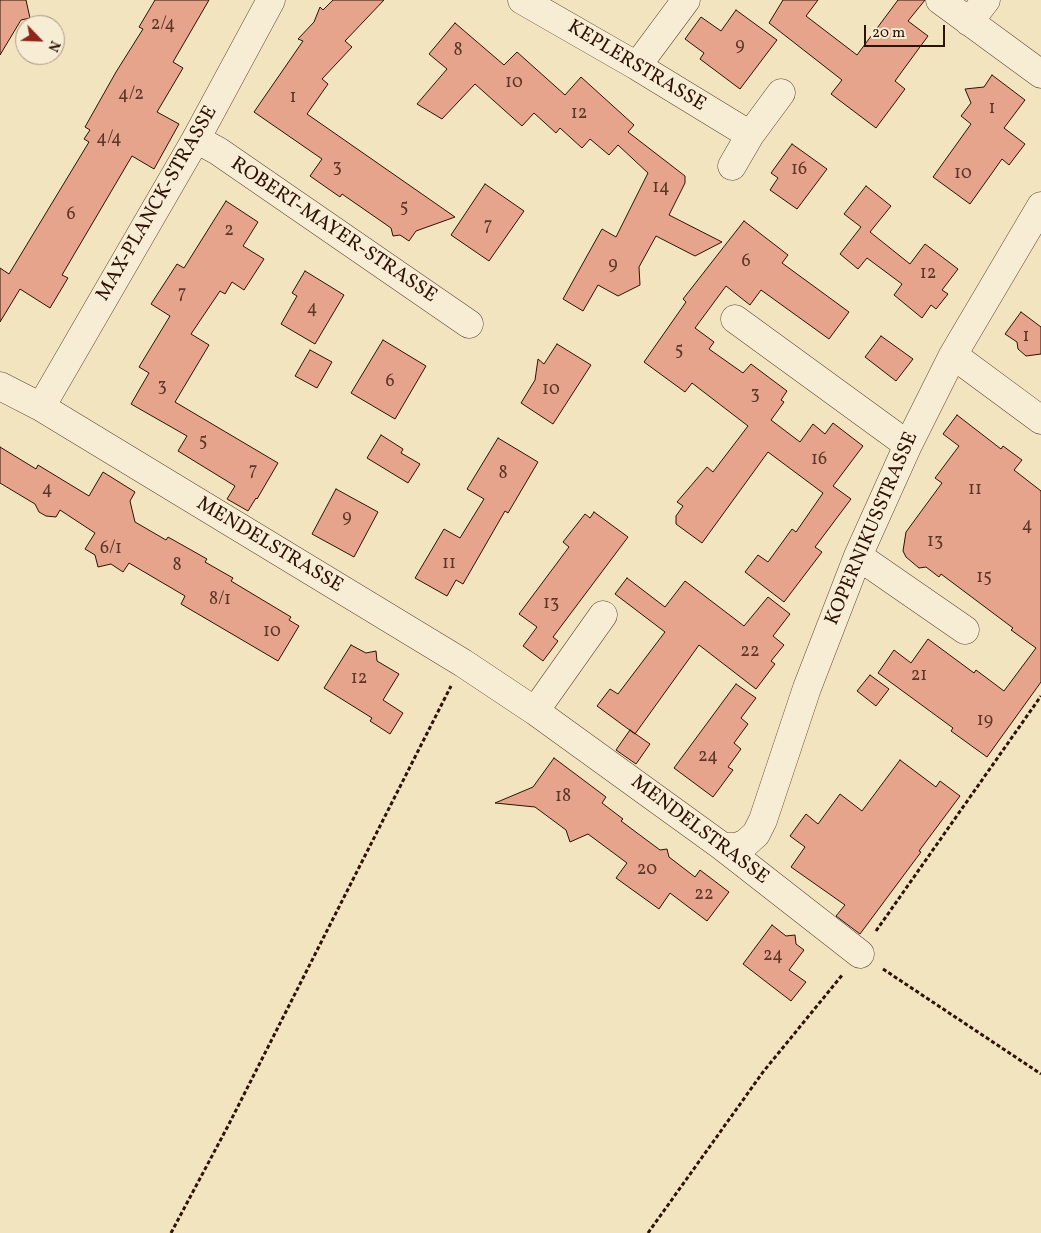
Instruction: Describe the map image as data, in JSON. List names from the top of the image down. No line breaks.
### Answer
{"streets":{"street":["KEPLERSTRASSE","MAX-PLANCK-STRASSE","ROBERT-MAYER-STRASSE","KOPERNIKUSSTRASSE","MENDELSTRASSE"]},"crossings":[["MAX-PLANCK-STRASSE","ROBERT-MAYER-STRASSE"],["MAX-PLANCK-STRASSE","MENDELSTRASSE"],["KOPERNIKUSSTRASSE","MENDELSTRASSE"]],"house_numbers":["2/4","9","8","10","4/2","1","1","12","4/4","3","16","10","14","5","6","7","2","6","9","12","7","4","1","5","6","3","10","3","5","16","7","8","4","11","9","4","13","6/1","11","8","15","8/1","13","10","22","21","12","19","24","18","20","22","24"],"scale_bar":"20 m","north":"bottom right"}
